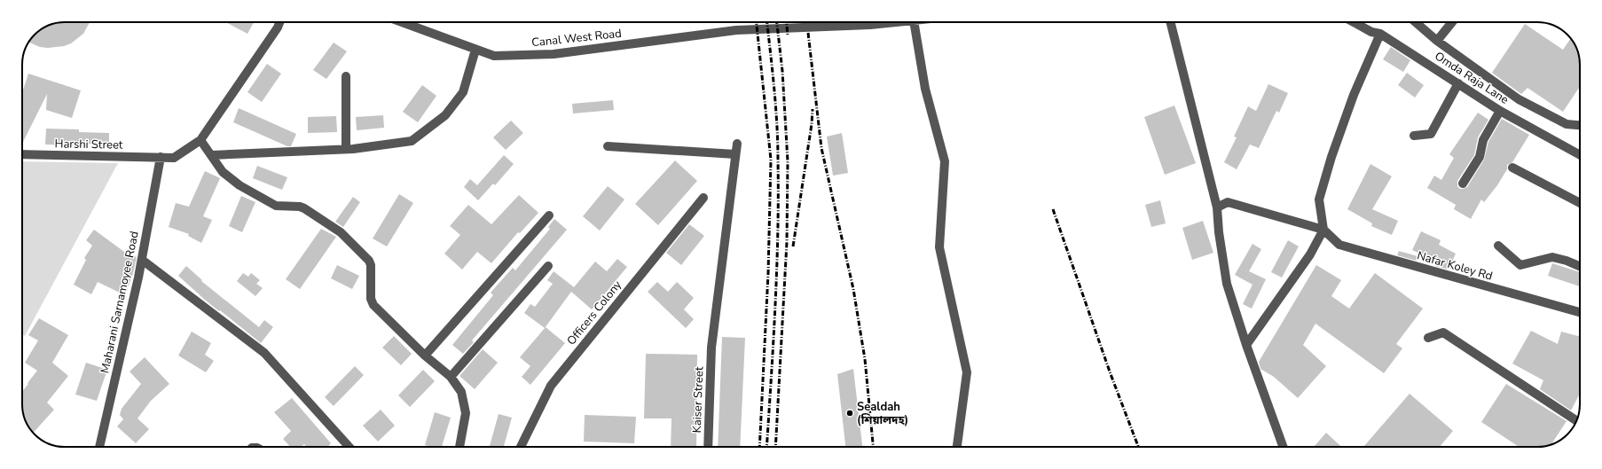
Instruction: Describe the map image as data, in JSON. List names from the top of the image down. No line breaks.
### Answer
{"streets":{"street":["Canal West Road","Omda Raja Lane","Harshi Street","Nafar Koley Rd","Maharani Sarnamoyee Road","Officers Colony","Kaiser Street"]},"crossings":[["Harshi Street","Maharani Sarnamoyee Road"]],"places":["Sealdah (শিয়ালদহ)"]}
